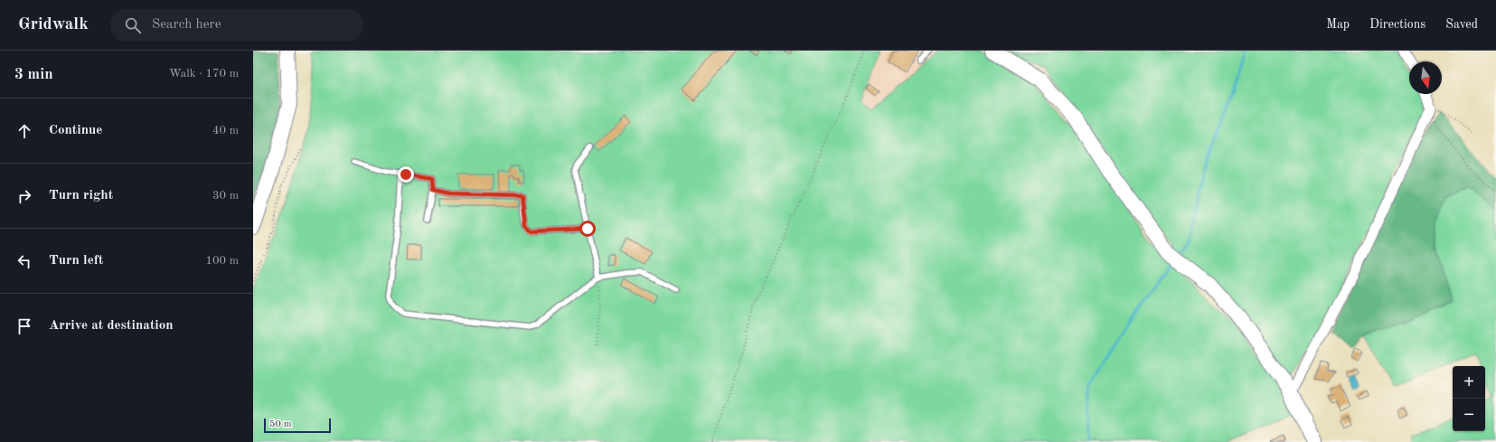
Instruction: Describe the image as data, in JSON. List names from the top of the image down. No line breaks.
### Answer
{"scale_bar":"50 m","north":"bottom","page":{"header":"Gridwalk","search":"Search here","nav":["Map","Directions","Saved"],"heading":["3 min","Walk · 170 m"],"list":[["Continue","40 m"],["Turn right","30 m"],["Turn left","100 m"],"Arrive at destination"],"map_buttons":["+","−"],"scale":"50 m"}}
